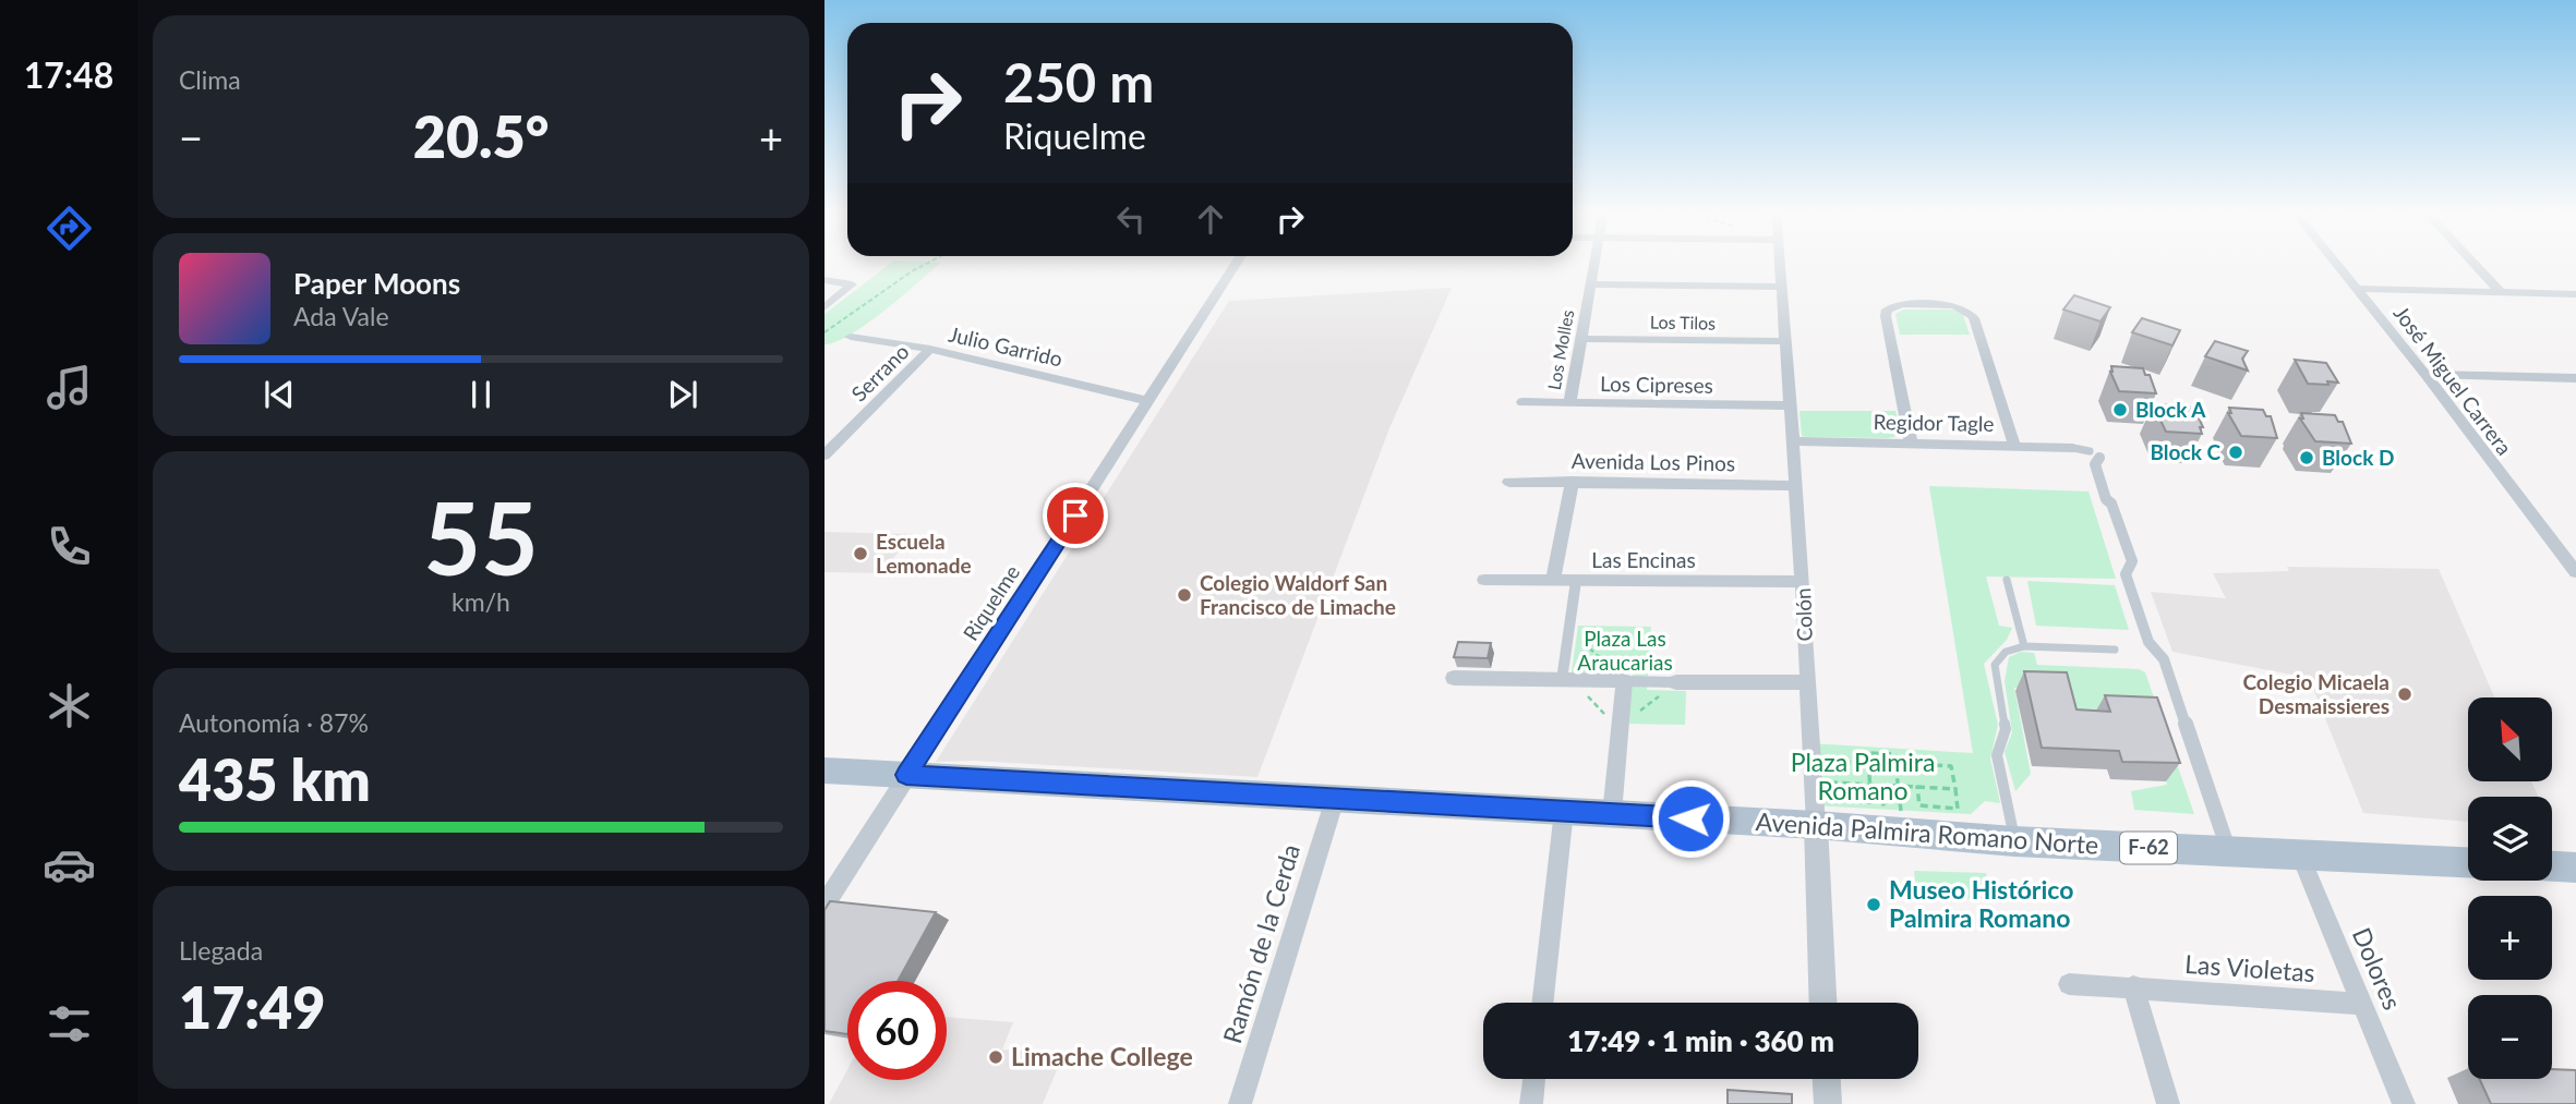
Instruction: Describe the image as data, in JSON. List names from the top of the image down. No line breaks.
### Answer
{"streets":{"main road":["Avenida Palmira Romano Norte","F-62"],"street":["Los Tilos","Julio Garrido","Los Molles","Serrano","José Miguel Carrera","Los Cipreses","Regidor Tagle","Avenida Los Pinos","Las Encinas","Riquelme","Colón","Ramón de la Cerda","Las Violetas","Dolores"]},"crossings":[["Los Tilos","Los Molles"],["Los Tilos","Colón"],["Julio Garrido","Serrano"],["Julio Garrido","Riquelme"],["Los Molles","Los Cipreses"],["Los Cipreses","Colón"],["Regidor Tagle","Colón"],["Avenida Los Pinos","Colón"],["Las Encinas","Colón"],["Riquelme","Avenida Palmira Romano Norte"],["Colón","Avenida Palmira Romano Norte"],["Avenida Palmira Romano Norte","Ramón de la Cerda"],["Avenida Palmira Romano Norte","Dolores"],["Las Violetas","Dolores"]],"parks":["Plaza Las Araucarias","Plaza Palmira Romano"],"places":["Block A","Block C","Block D","Escuela Lemonade","Colegio Waldorf San Francisco de Limache","Colegio Micaela Desmaissieres","Museo Histórico Palmira Romano","Limache College"],"north":"top left","page":{"tabs":"17:48","tile":["Clima",["55","km/h"],["Autonomía · 87%","435 km"],["Llegada","17:49"]],"turn":["250 m","Riquelme"],"heat":["−","20.5°","+"],"song":["Paper Moons","Ada Vale"],"map_buttons":["+","−"],"limit":"60","trip":"17:49 · 1 min · 360 m"}}
